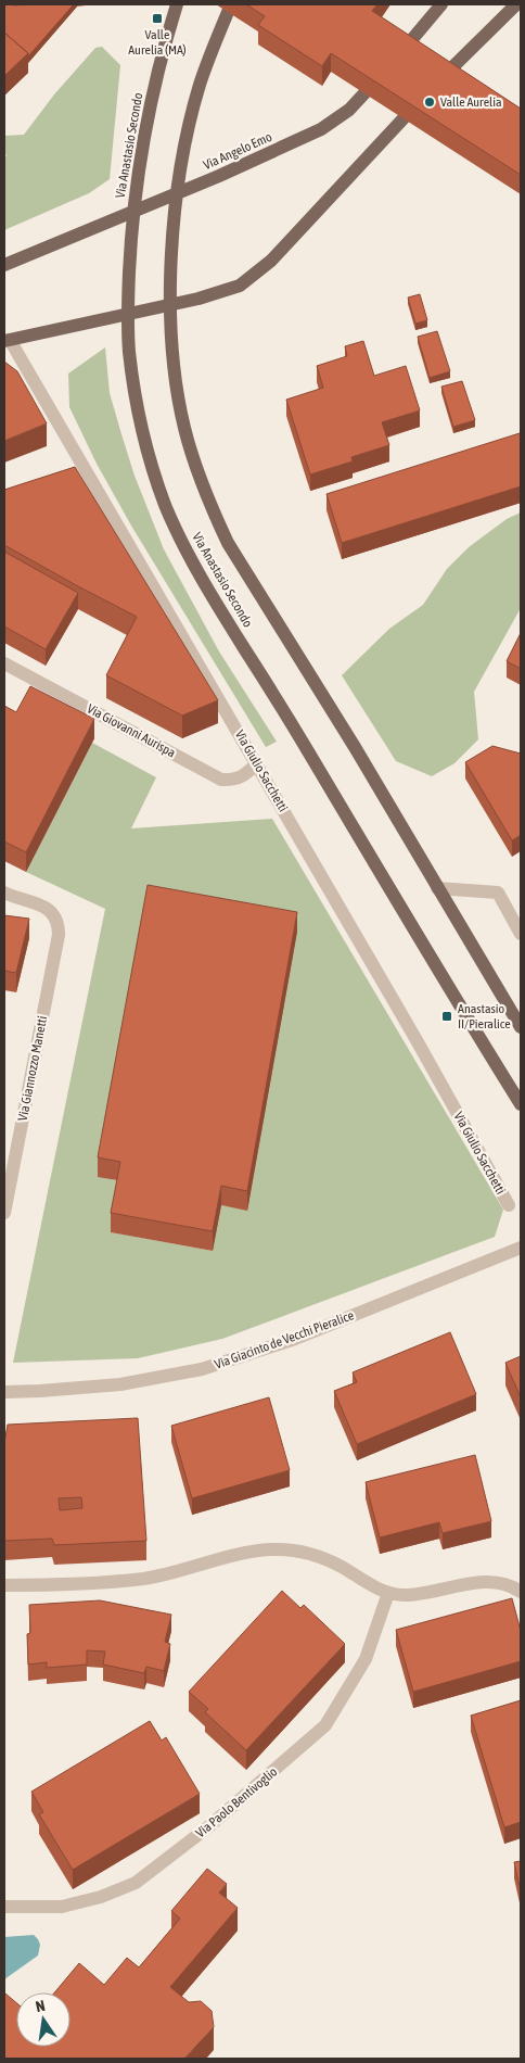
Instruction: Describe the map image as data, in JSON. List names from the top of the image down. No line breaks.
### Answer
{"streets":{"main road":["Via Anastasio Secondo","Via Angelo Emo"],"street":["Via Giovanni Aurispa","Via Giulio Sacchetti","Via Giannozzo Manetti","Via Giacinto de Vecchi Pieralice","Via Paolo Bentivoglio"]},"crossings":[["Via Giovanni Aurispa","Via Giulio Sacchetti"]],"places":{"transit":["Valle Aurelia (MA)","Anastasio II/Pieralice"],"other":["Valle Aurelia"]},"north":"top"}
